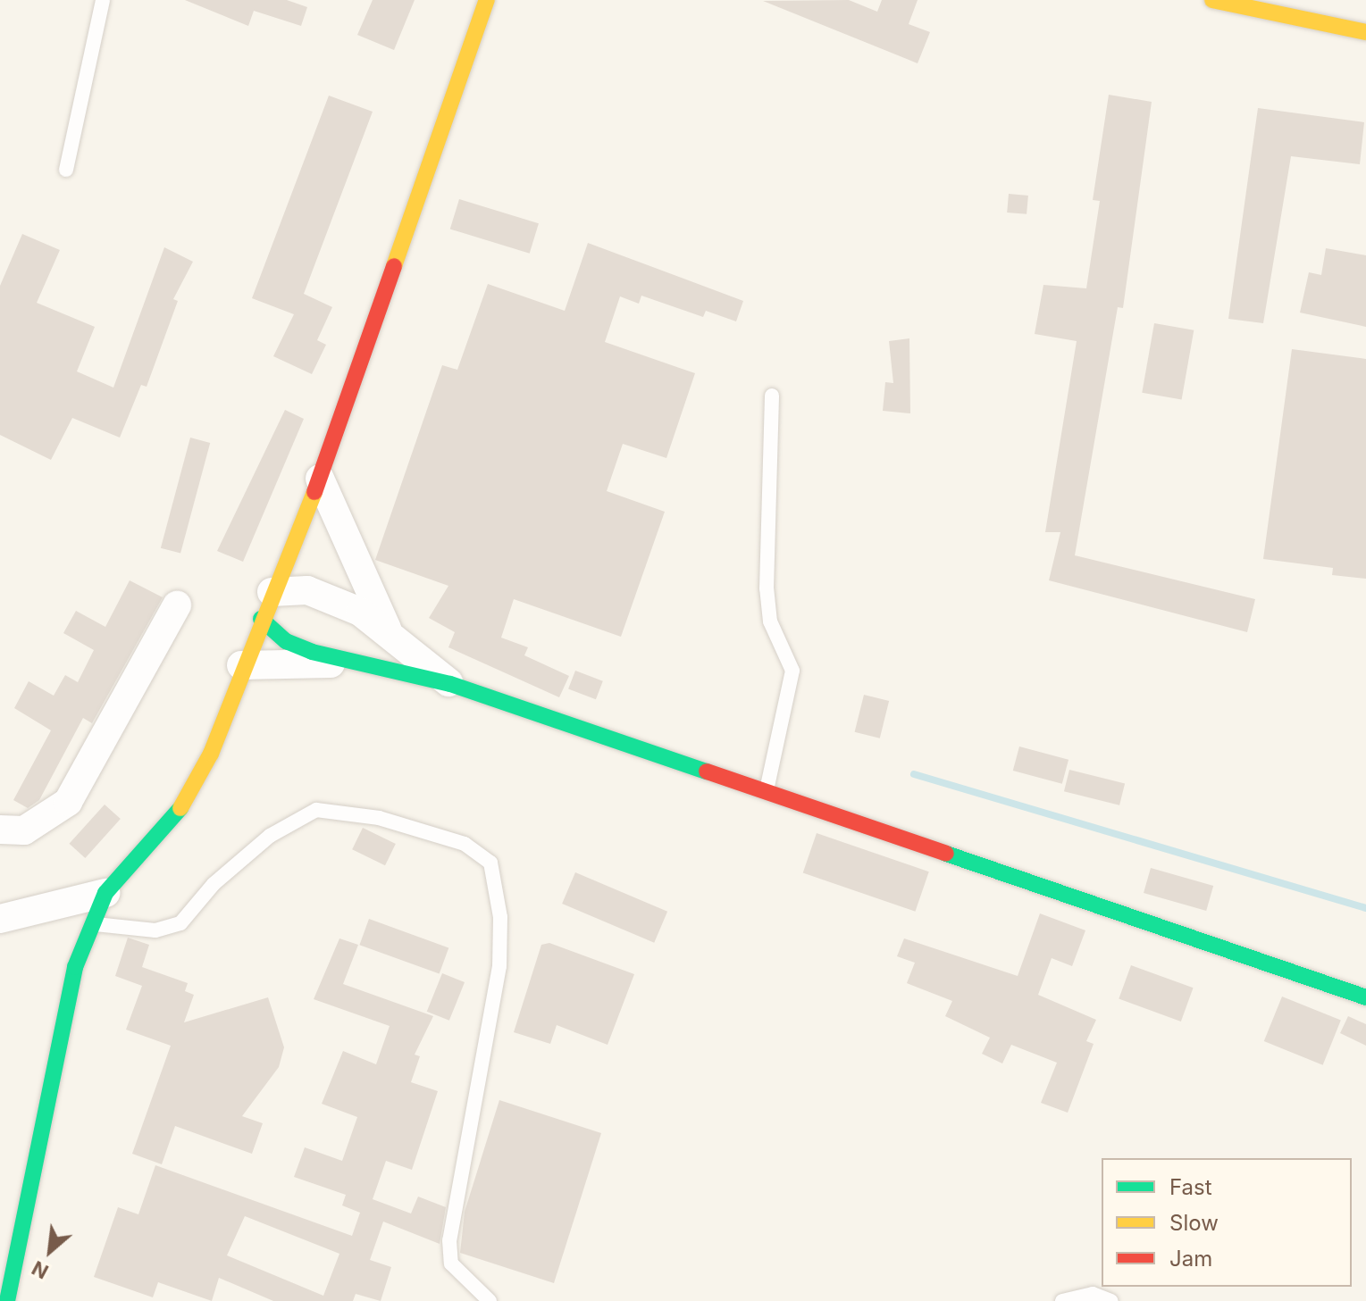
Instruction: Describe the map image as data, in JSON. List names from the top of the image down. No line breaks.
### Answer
{"legend":["Fast","Slow","Jam"],"north":"bottom left"}
